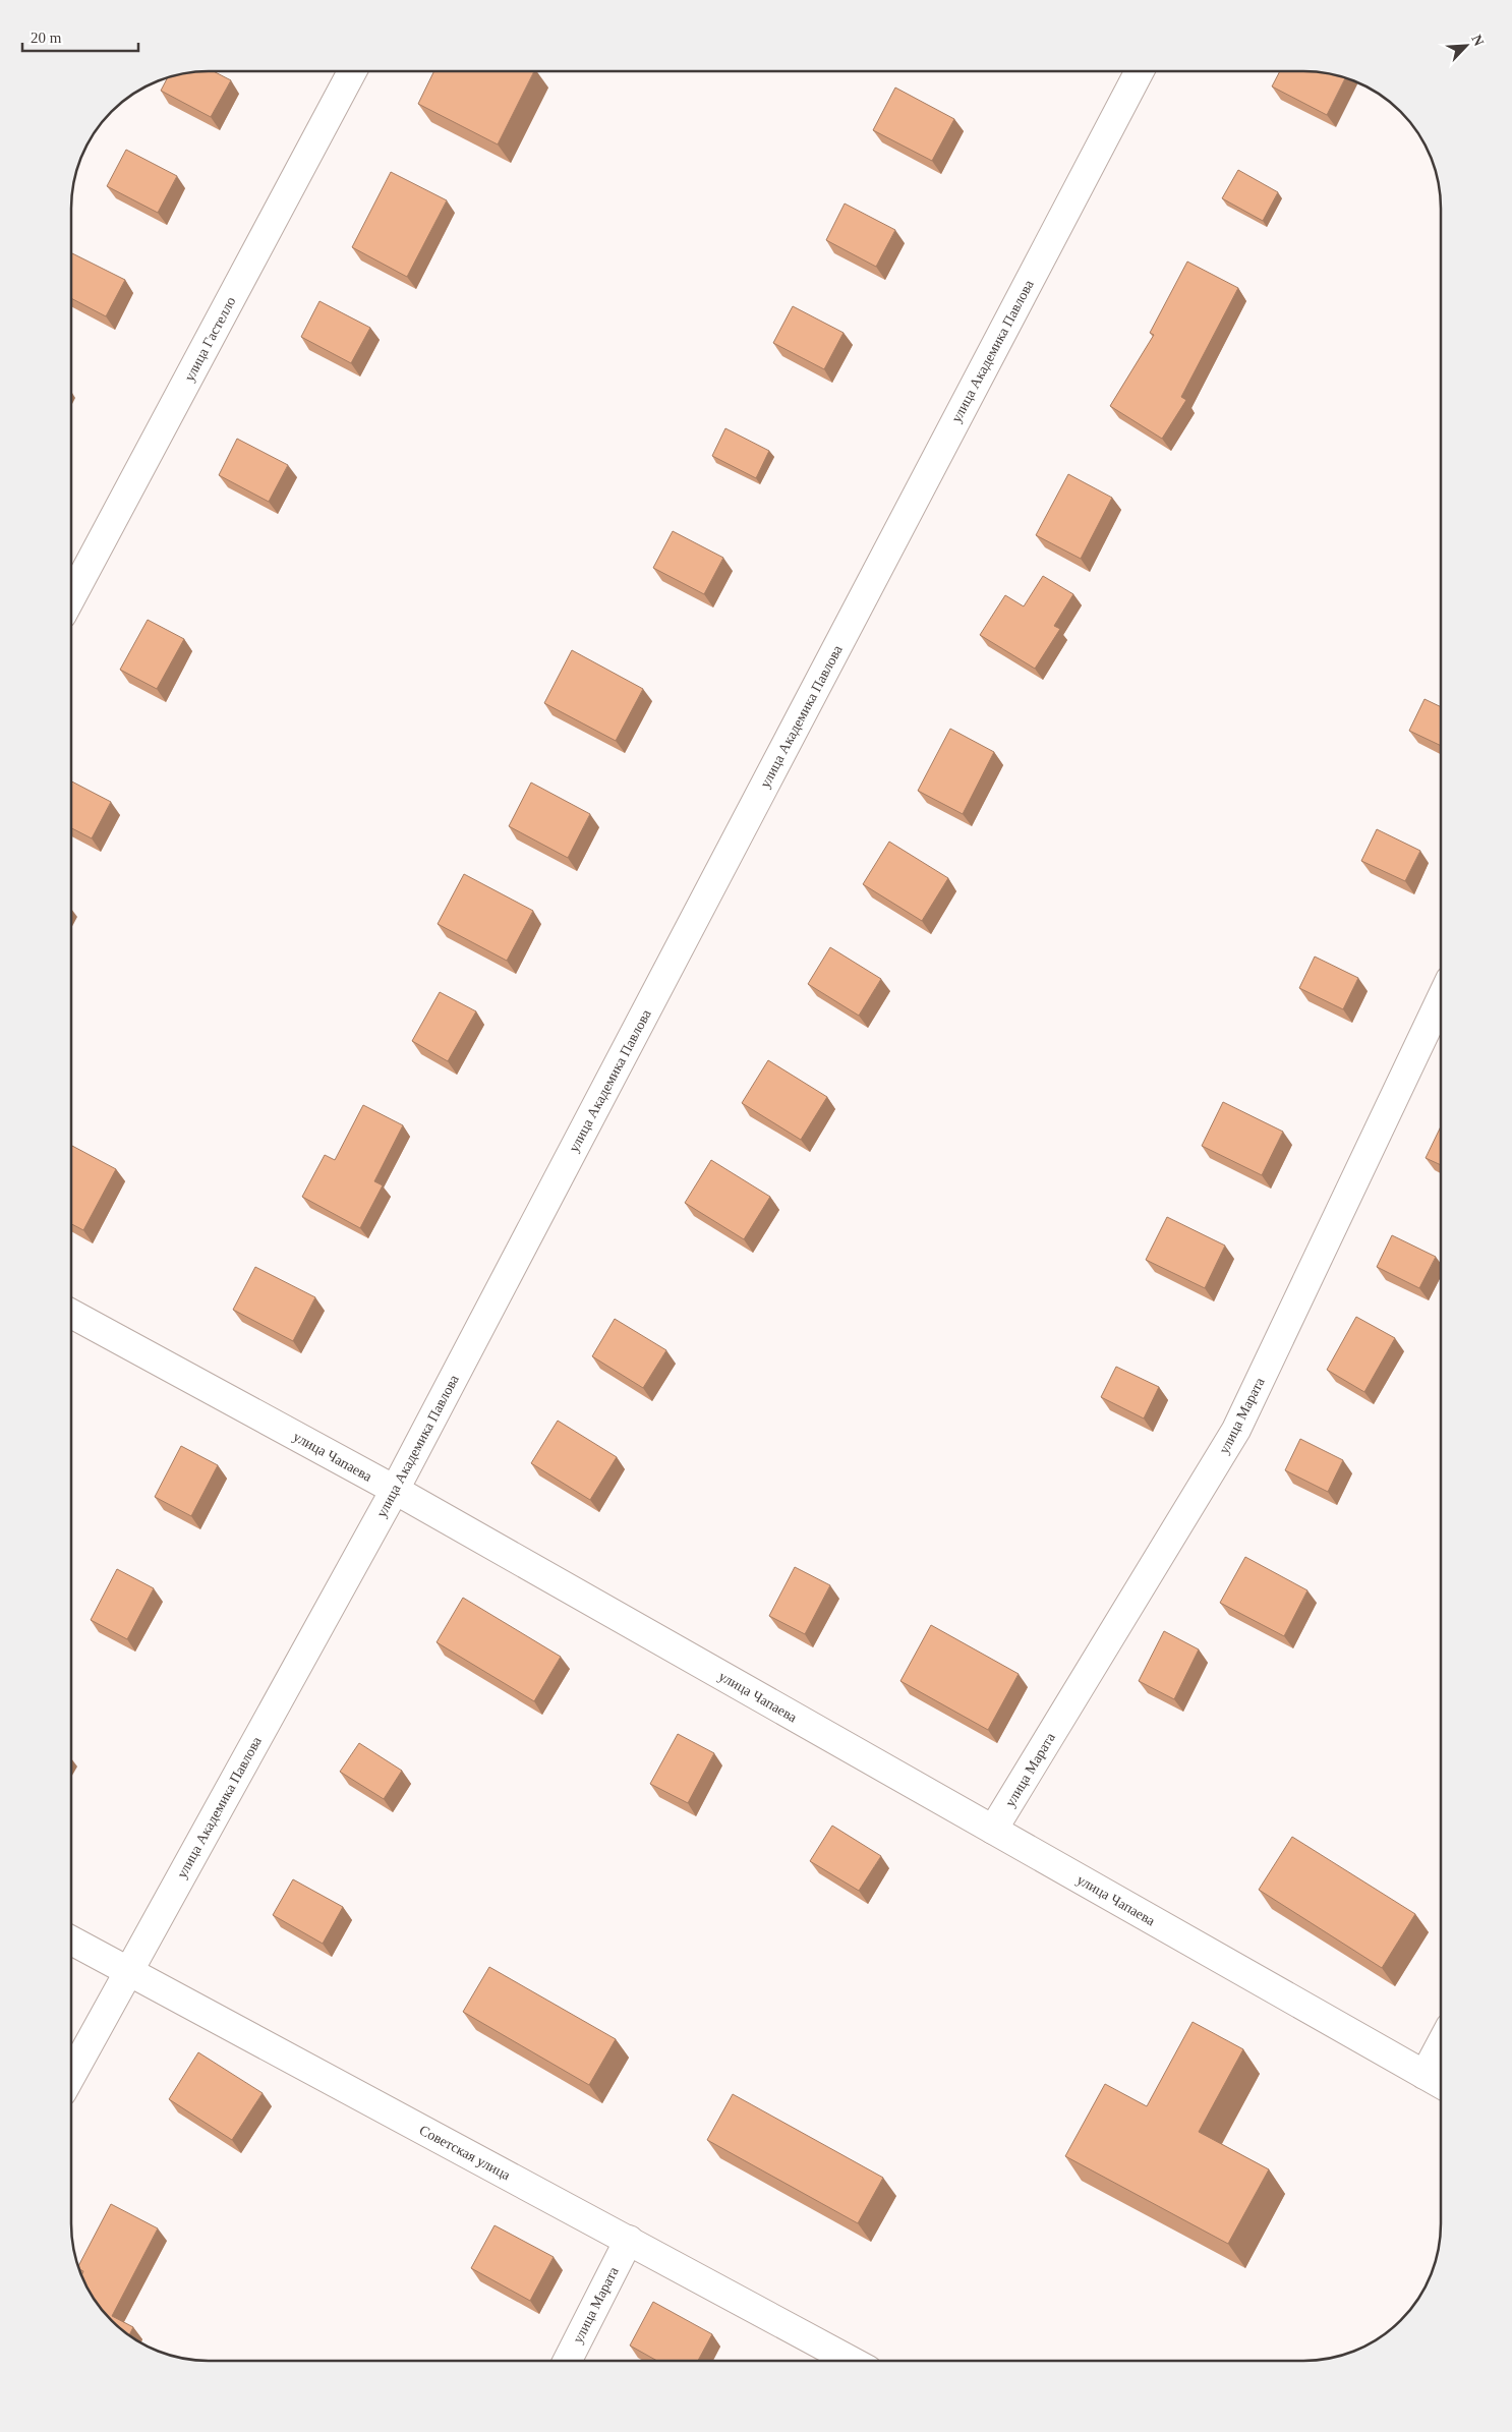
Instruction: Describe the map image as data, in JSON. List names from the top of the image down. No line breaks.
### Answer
{"streets":{"street":["улица Гастелло","улица Академика Павлова","улица Марата","улица Чапаева","Советская улица"]},"crossings":[["улица Академика Павлова","улица Чапаева"],["улица Академика Павлова","Советская улица"],["улица Марата","улица Чапаева"],["улица Марата","Советская улица"]],"scale_bar":"20 m","north":"top right"}
